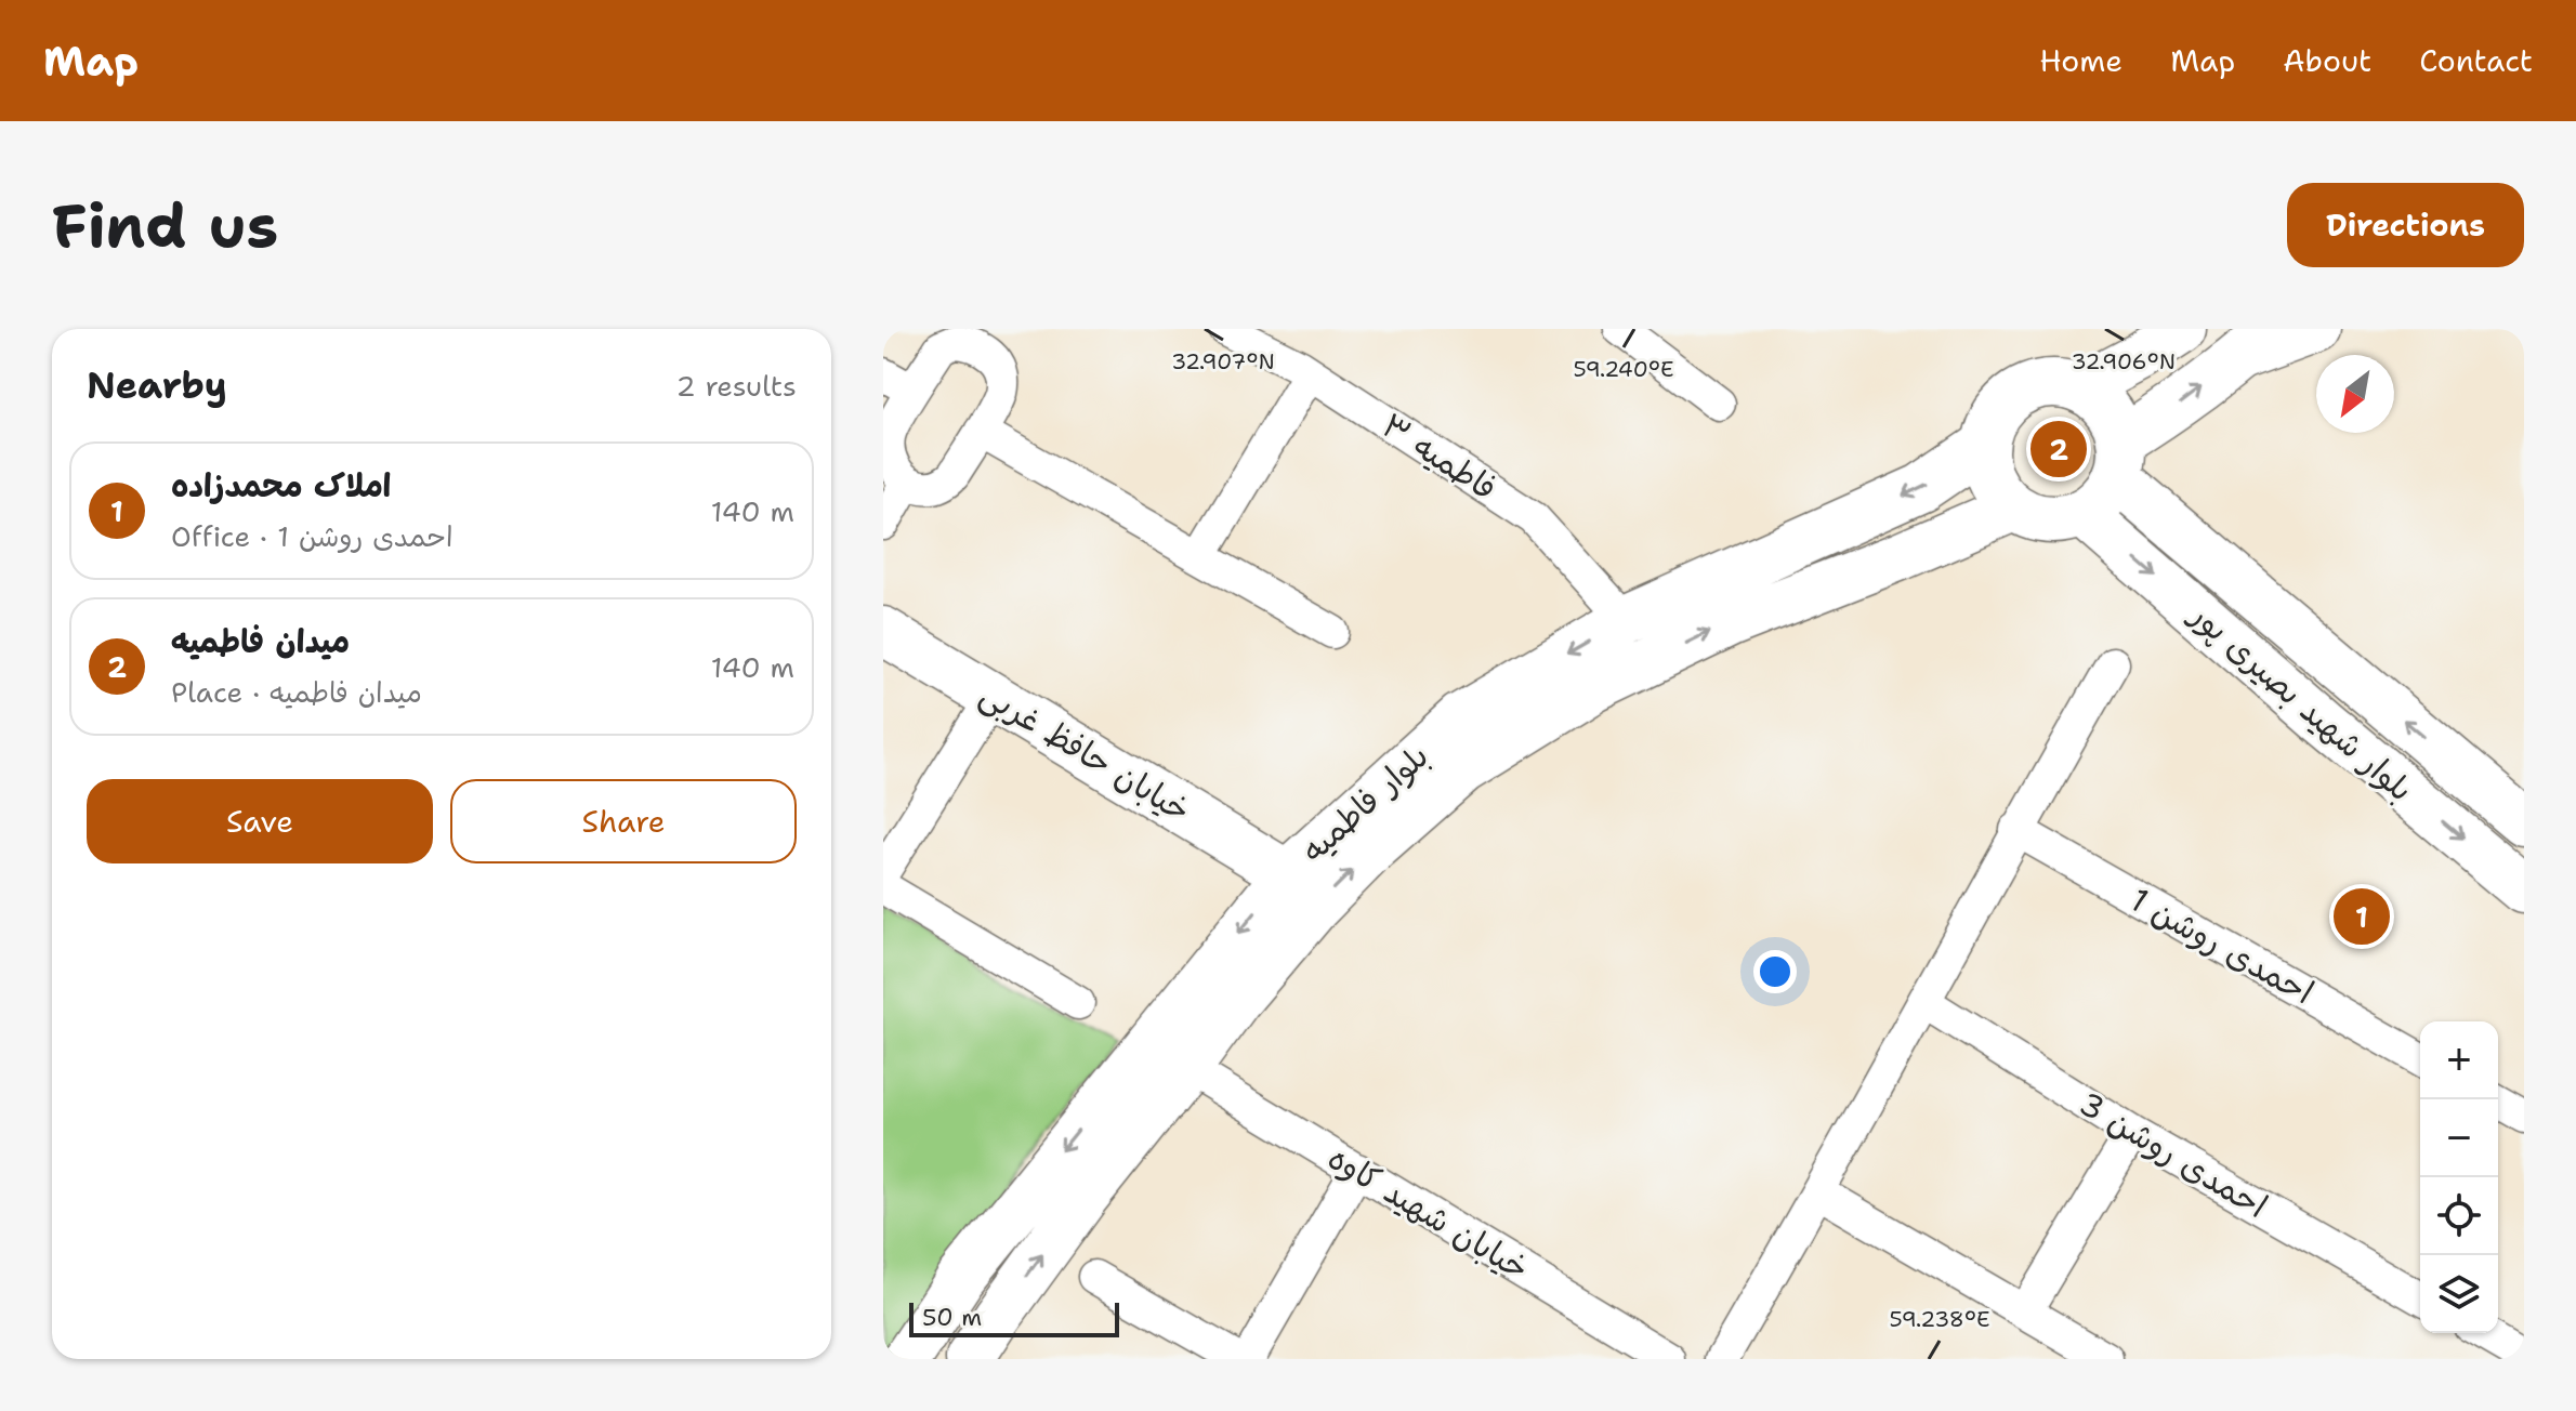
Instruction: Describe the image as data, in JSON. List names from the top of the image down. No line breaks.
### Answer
{"streets":{"main road":["بلوار شهید بصیری پور","خیابان حافظ غربی","بلوار فاطمیه"],"street":["فاطمیه ۳","احمدی روشن 1","احمدی روشن 3","خیابان شهید کاوه"]},"crossings":[["فاطمیه ۳","بلوار فاطمیه"],["بلوار شهید بصیری پور","بلوار فاطمیه"],["خیابان حافظ غربی","بلوار فاطمیه"],["بلوار فاطمیه","خیابان شهید کاوه"]],"scale_bar":"50 m","north":"bottom left","page":{"header":"Map","nav":["Home","Map","About","Contact"],"buttons":["Directions",["Save","Share"]],"title":"Find us","heading":["Nearby","2 results"],"pins":["2","1"],"list":[{"mark":"1","name":"املاک محمدزاده","note":"Office · احمدی روشن 1","value":"140 m"},{"mark":"2","name":"میدان فاطمیه","note":"Place · میدان فاطمیه","value":"140 m"}],"map_buttons":["+","−"],"scale":"50 m"},"coordinates":["32.907°N","32.906°N","59.240°E","59.238°E"]}
